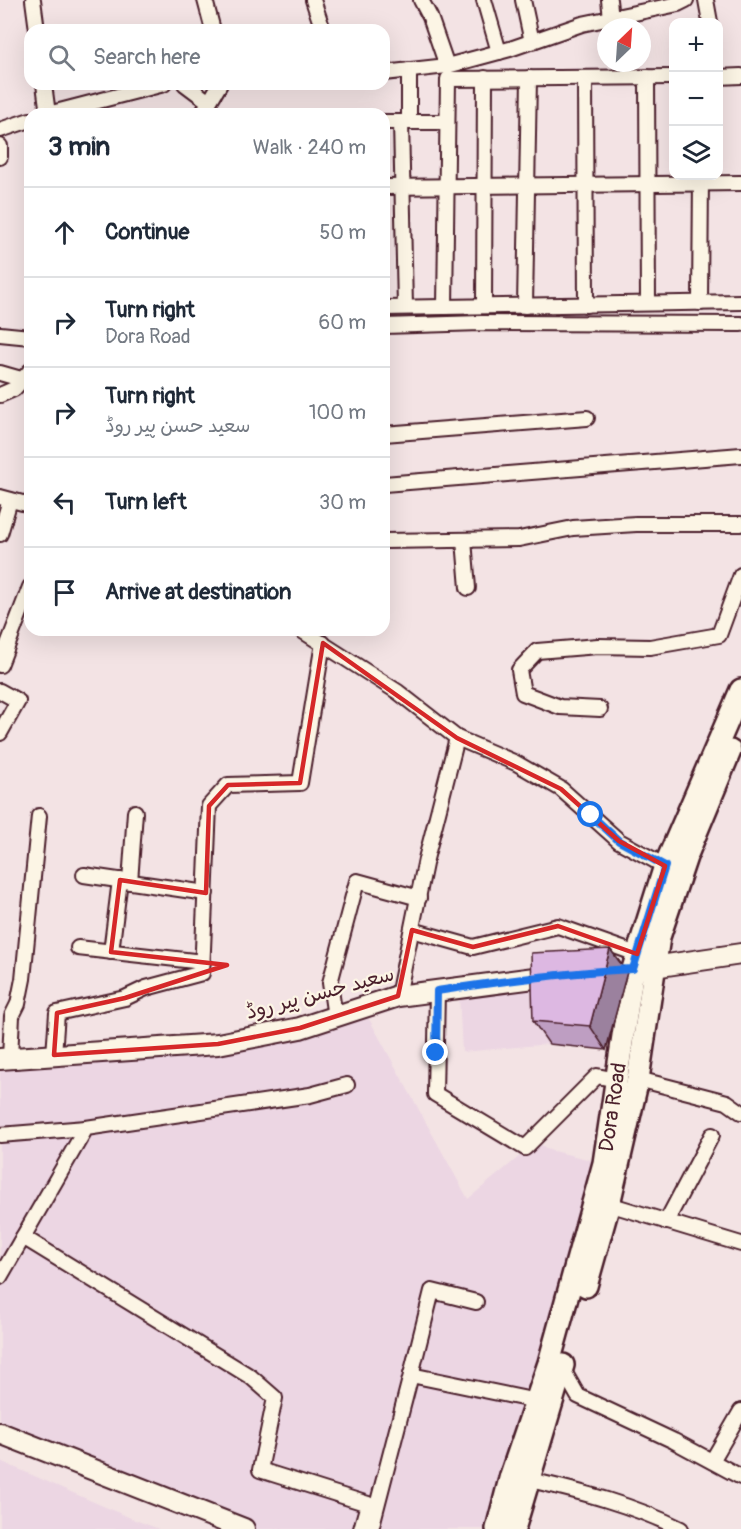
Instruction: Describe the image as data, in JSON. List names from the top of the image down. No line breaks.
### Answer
{"streets":{"main road":["Dora Road"],"street":["سعید حسن پیر روڈ"]},"north":"top right","page":{"map_buttons":["+","−"],"search":"Search here","heading":["3 min","Walk · 240 m"],"list":[["Continue","50 m"],["Turn right","Dora Road","60 m"],["Turn right","سعید حسن پیر روڈ","100 m"],["Turn left","30 m"],"Arrive at destination"]}}
